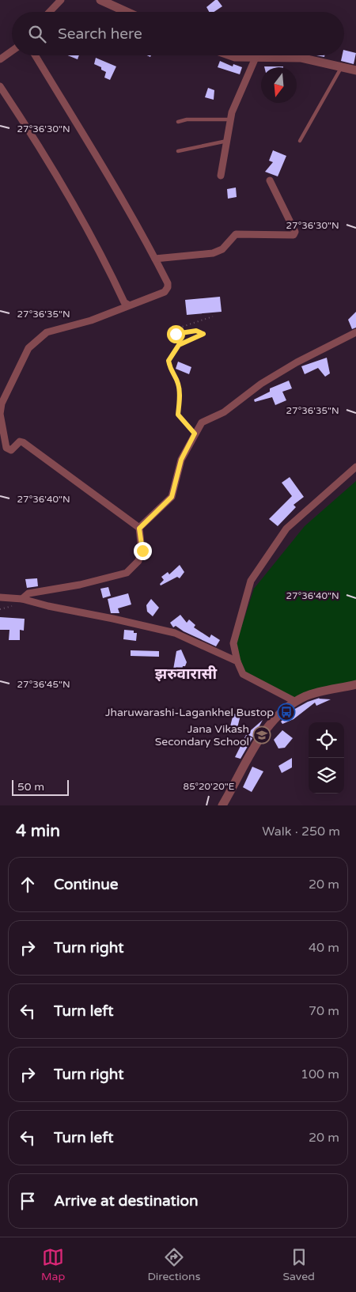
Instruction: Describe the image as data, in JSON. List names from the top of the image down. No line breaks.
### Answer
{"districts":["झरुवारासी"],"places":{"bus stop":["Jharuwarashi-Lagankhel Bustop"],"school or university":["Jana Vikash Secondary School"]},"scale_bar":"50 m","north":"bottom","page":{"search":"Search here","scale":"50 m","heading":["4 min","Walk · 250 m"],"list":[["Continue","20 m"],["Turn right","40 m"],["Turn left","70 m"],["Turn right","100 m"],["Turn left","20 m"],"Arrive at destination"],"nav":["Map","Directions","Saved"]},"coordinates":["27°36'30\"N","27°36'35\"N","27°36'40\"N","27°36'45\"N","85°20'20\"E"]}
